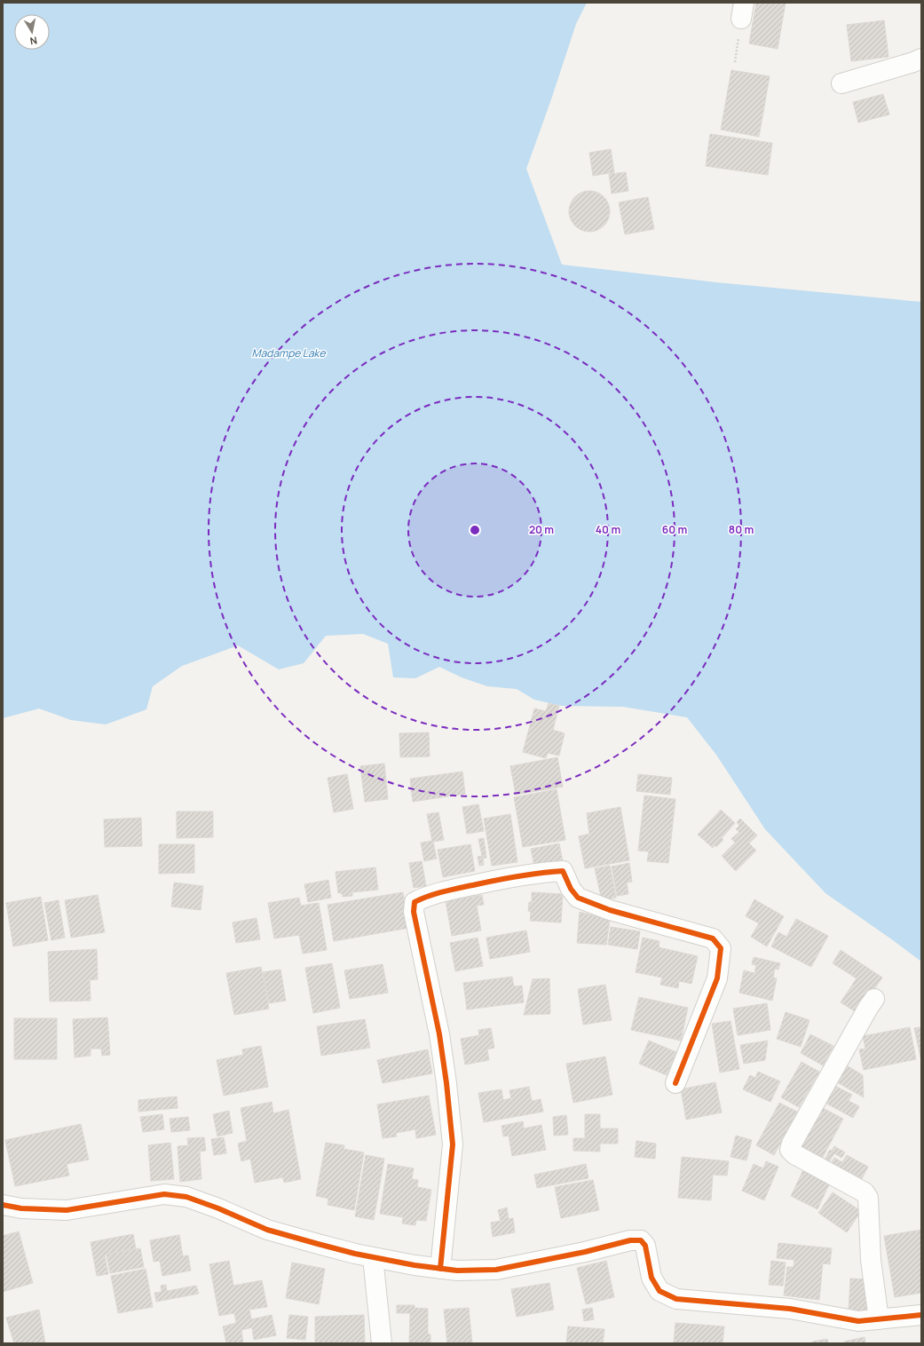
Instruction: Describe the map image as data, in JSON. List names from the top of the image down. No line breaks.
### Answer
{"water":["Madampe Lake"],"north":"bottom","rings":["20 m","40 m","60 m","80 m"]}
